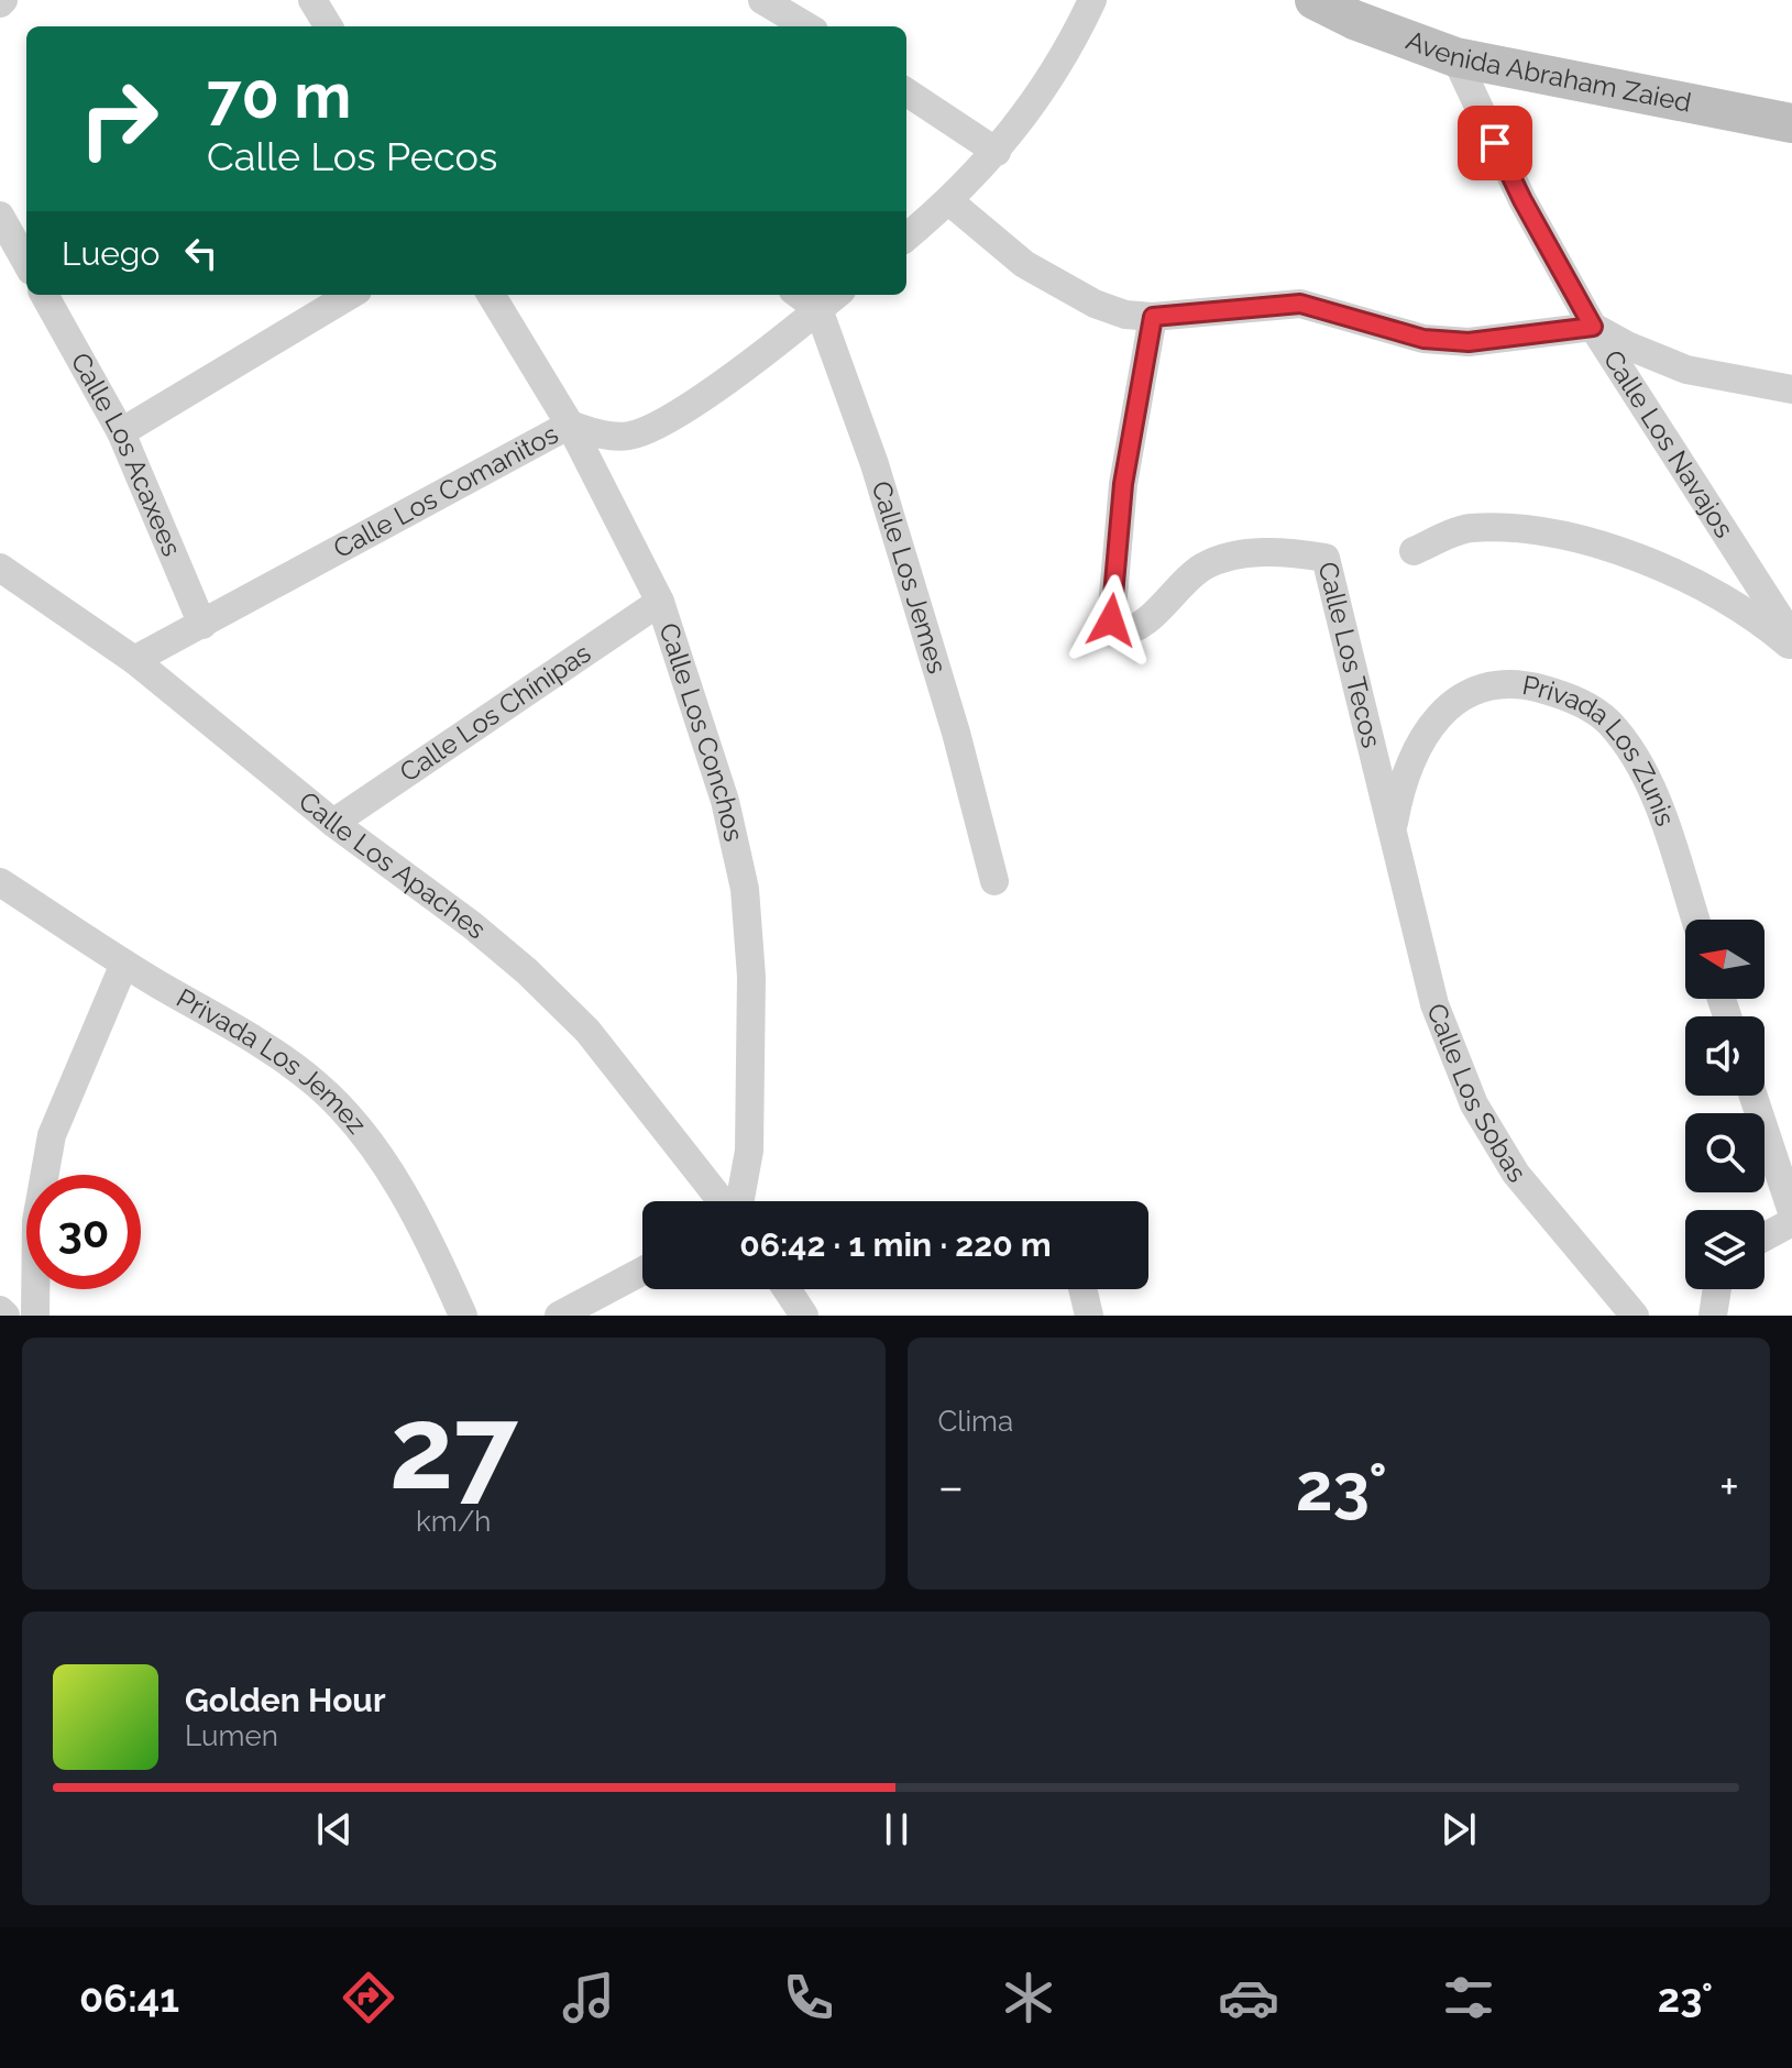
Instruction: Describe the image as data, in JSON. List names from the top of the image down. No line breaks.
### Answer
{"streets":{"street":["Avenida Abraham Zaied","Calle Los Navajos","Calle Los Acaxees","Calle Los Comanitos","Calle Los Jemes","Calle Los Tecos","Calle Los Chínipas","Calle Los Conchos","Privada Los Zunis","Calle Los Apaches","Privada Los Jemez","Calle Los Sobas"]},"crossings":[["Avenida Abraham Zaied","Calle Los Navajos"],["Calle Los Acaxees","Calle Los Comanitos"],["Calle Los Comanitos","Calle Los Jemes"],["Calle Los Comanitos","Calle Los Conchos"],["Calle Los Comanitos","Calle Los Apaches"],["Calle Los Tecos","Privada Los Zunis"],["Calle Los Tecos","Calle Los Sobas"],["Calle Los Chínipas","Calle Los Conchos"],["Calle Los Chínipas","Calle Los Apaches"],["Privada Los Zunis","Calle Los Sobas"]],"north":"left","page":{"turn":["70 m","Calle Los Pecos"],"then":"Luego","limit":"30","trip":"06:42 · 1 min · 220 m","tile":[["27","km/h"],"Clima"],"heat":["−","23°","+"],"song":["Golden Hour","Lumen"],"tabs":["06:41","23°"]}}
